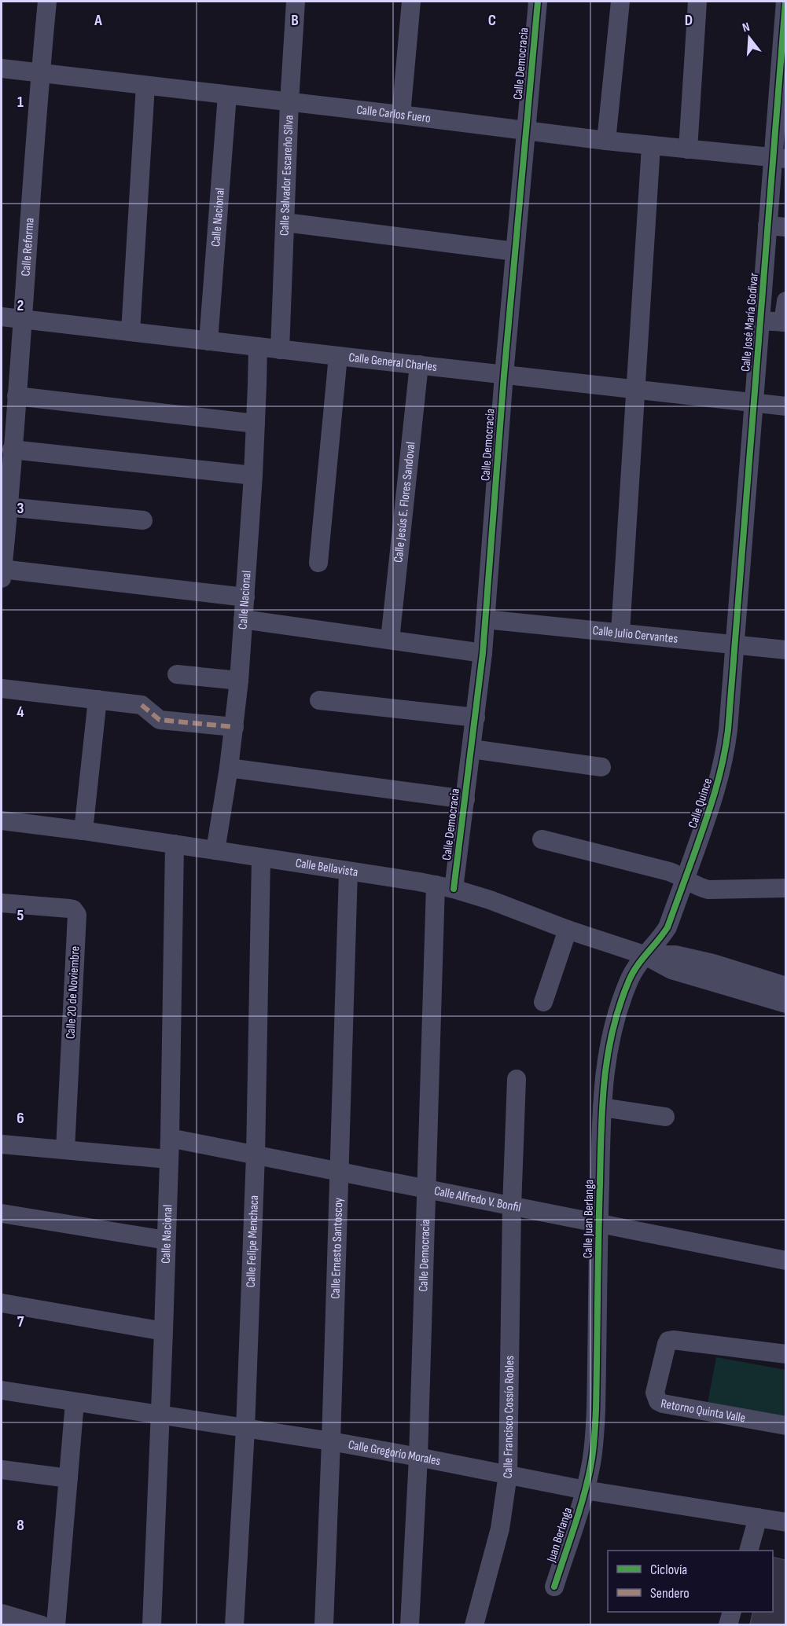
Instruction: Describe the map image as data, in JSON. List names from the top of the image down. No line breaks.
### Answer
{"streets":{"street":["Calle Democracia","Calle Carlos Fuero","Calle Salvador Escareño Silva","Calle Nacional","Calle Reforma","Calle José María Godivar","Calle General Charles","Calle Jesús E. Flores Sandoval","Calle Julio Cervantes","Calle Quince","Calle Bellavista","Calle 20 de Noviembre","Calle Alfredo V. Bonfil","Calle Juan Berlanga","Calle Felipe Menchaca","Calle Ernesto Santoscoy","Retorno Quinta Valle","Calle Francisco Cossío Robles","Calle Gregorio Morales","Juan Berlanga"]},"crossings":[["Calle Democracia","Calle Carlos Fuero"],["Calle Democracia","Calle General Charles"],["Calle Democracia","Calle Julio Cervantes"],["Calle Democracia","Calle Bellavista"],["Calle Democracia","Calle Alfredo V. Bonfil"],["Calle Democracia","Calle Gregorio Morales"],["Calle Carlos Fuero","Calle Salvador Escareño Silva"],["Calle Carlos Fuero","Calle Nacional"],["Calle Carlos Fuero","Calle Reforma"],["Calle Carlos Fuero","Calle José María Godivar"],["Calle Salvador Escareño Silva","Calle General Charles"],["Calle Nacional","Calle General Charles"],["Calle Nacional","Calle Bellavista"],["Calle Nacional","Calle Alfredo V. Bonfil"],["Calle Nacional","Calle Gregorio Morales"],["Calle Reforma","Calle General Charles"],["Calle José María Godivar","Calle General Charles"],["Calle José María Godivar","Calle Julio Cervantes"],["Calle José María Godivar","Calle Quince"],["Calle General Charles","Calle Jesús E. Flores Sandoval"],["Calle Julio Cervantes","Calle Quince"],["Calle Quince","Calle Bellavista"],["Calle Quince","Calle Juan Berlanga"],["Calle Bellavista","Calle Juan Berlanga"],["Calle Bellavista","Calle Felipe Menchaca"],["Calle Bellavista","Calle Ernesto Santoscoy"],["Calle Alfredo V. Bonfil","Calle Juan Berlanga"],["Calle Alfredo V. Bonfil","Calle Felipe Menchaca"],["Calle Alfredo V. Bonfil","Calle Ernesto Santoscoy"],["Calle Alfredo V. Bonfil","Calle Francisco Cossío Robles"],["Calle Juan Berlanga","Calle Gregorio Morales"],["Calle Juan Berlanga","Juan Berlanga"],["Calle Felipe Menchaca","Calle Gregorio Morales"],["Calle Ernesto Santoscoy","Calle Gregorio Morales"],["Calle Francisco Cossío Robles","Calle Gregorio Morales"],["Calle Gregorio Morales","Juan Berlanga"]],"legend":["Ciclovía","Sendero"],"north":"top","grid":{"columns":["A","B","C","D"],"rows":["1","2","3","4","5","6","7","8"]}}
